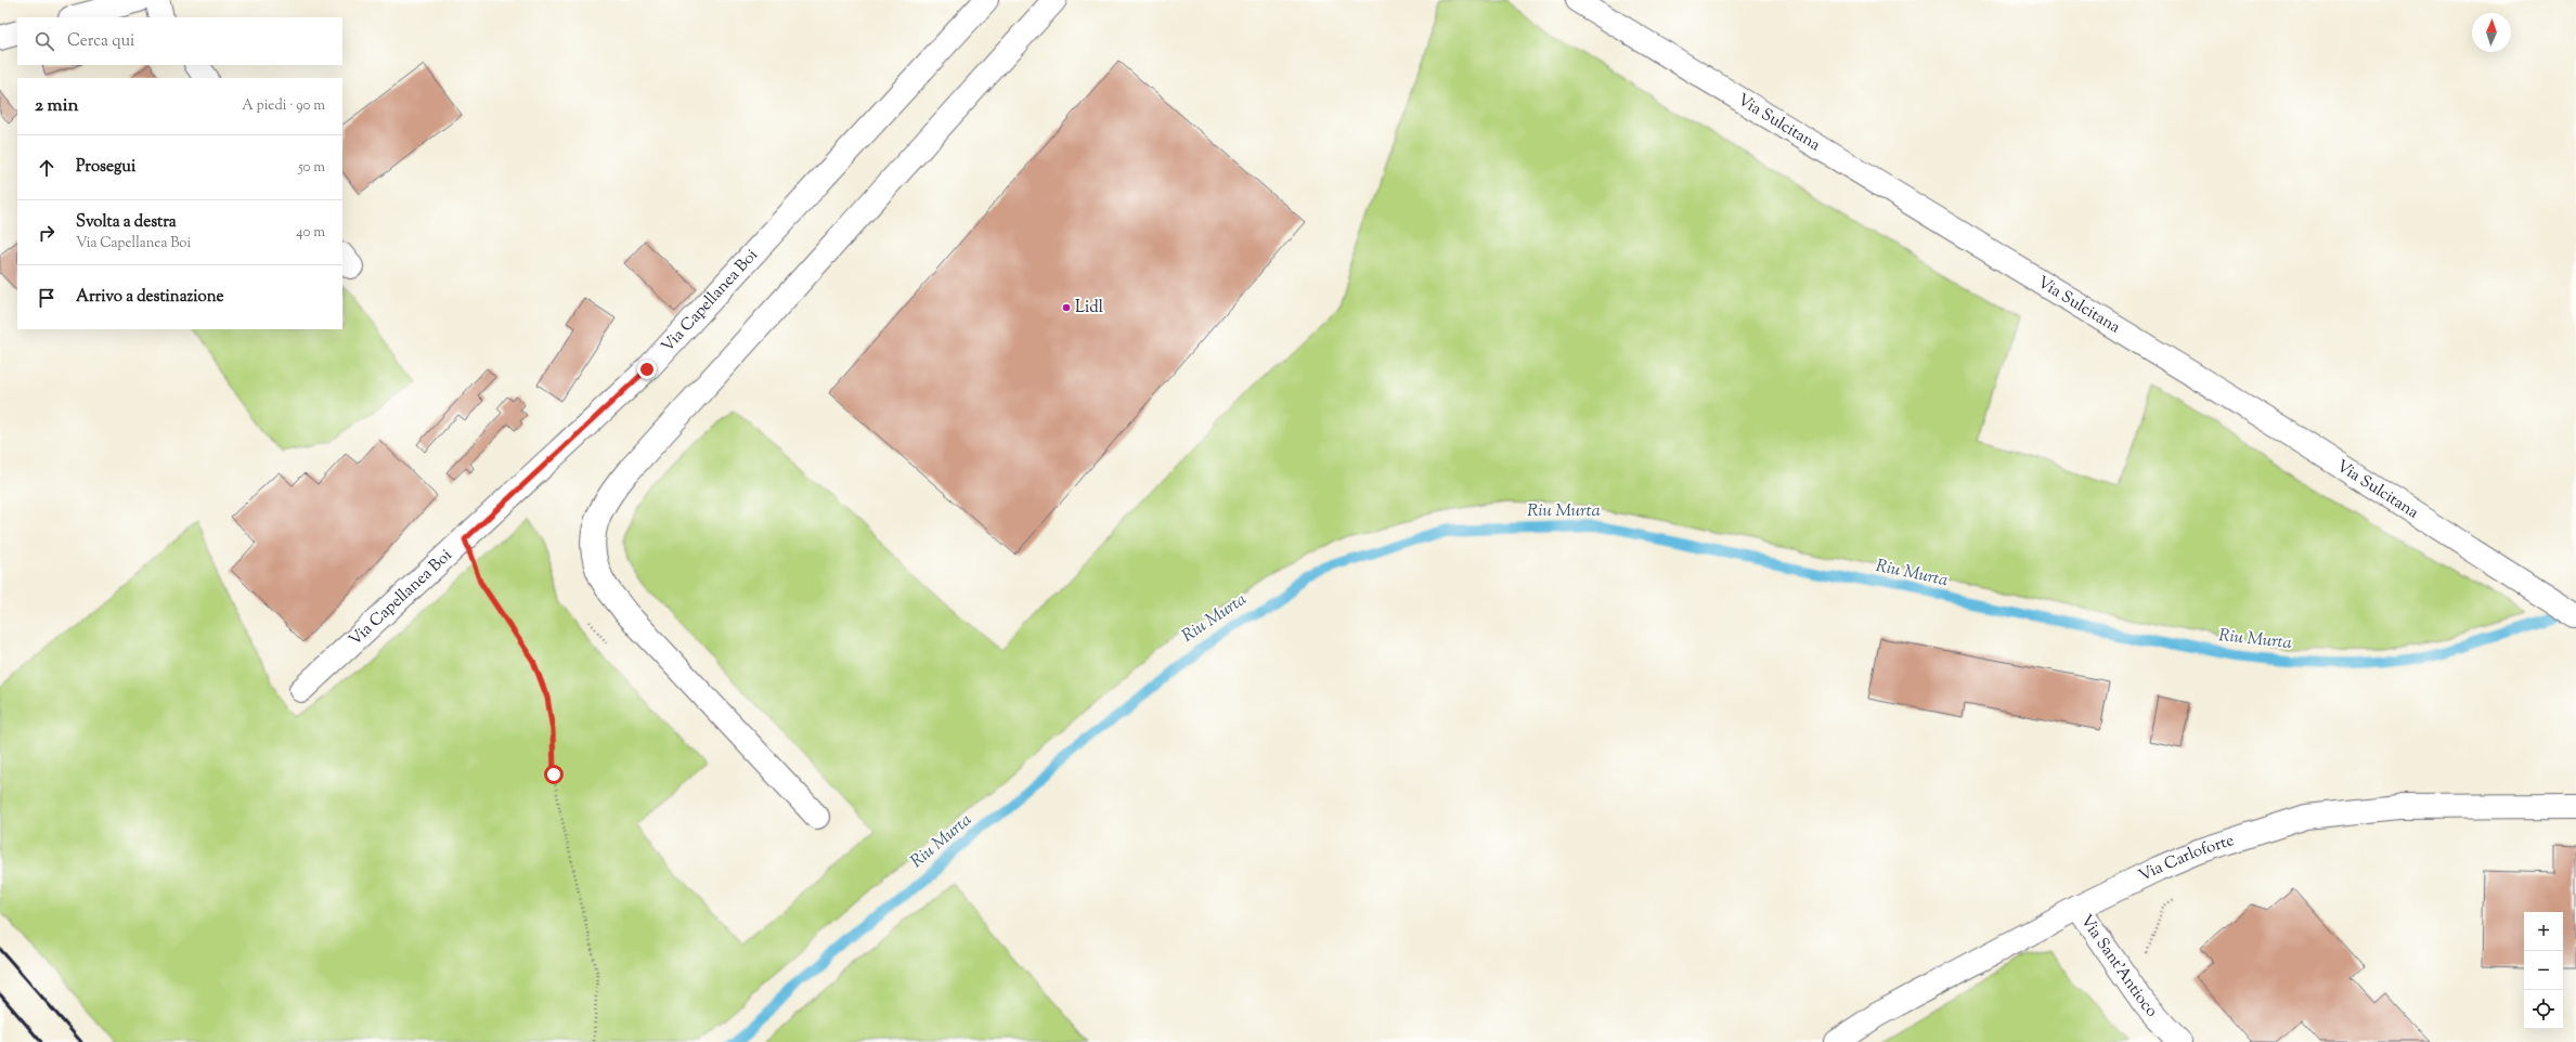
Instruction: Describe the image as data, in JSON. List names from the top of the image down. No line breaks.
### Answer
{"streets":{"street":["Via Sulcitana","Via Capellanea Boi","Via Carloforte","Via Sant'Antioco"]},"crossings":[["Via Carloforte","Via Sant'Antioco"]],"water":["Riu Murta"],"places":["Lidl"],"north":"top","page":{"search":"Cerca qui","heading":["2 min","A piedi · 90 m"],"list":[["Prosegui","50 m"],["Svolta a destra","Via Capellanea Boi","40 m"],"Arrivo a destinazione"],"map_buttons":["+","−"]}}
